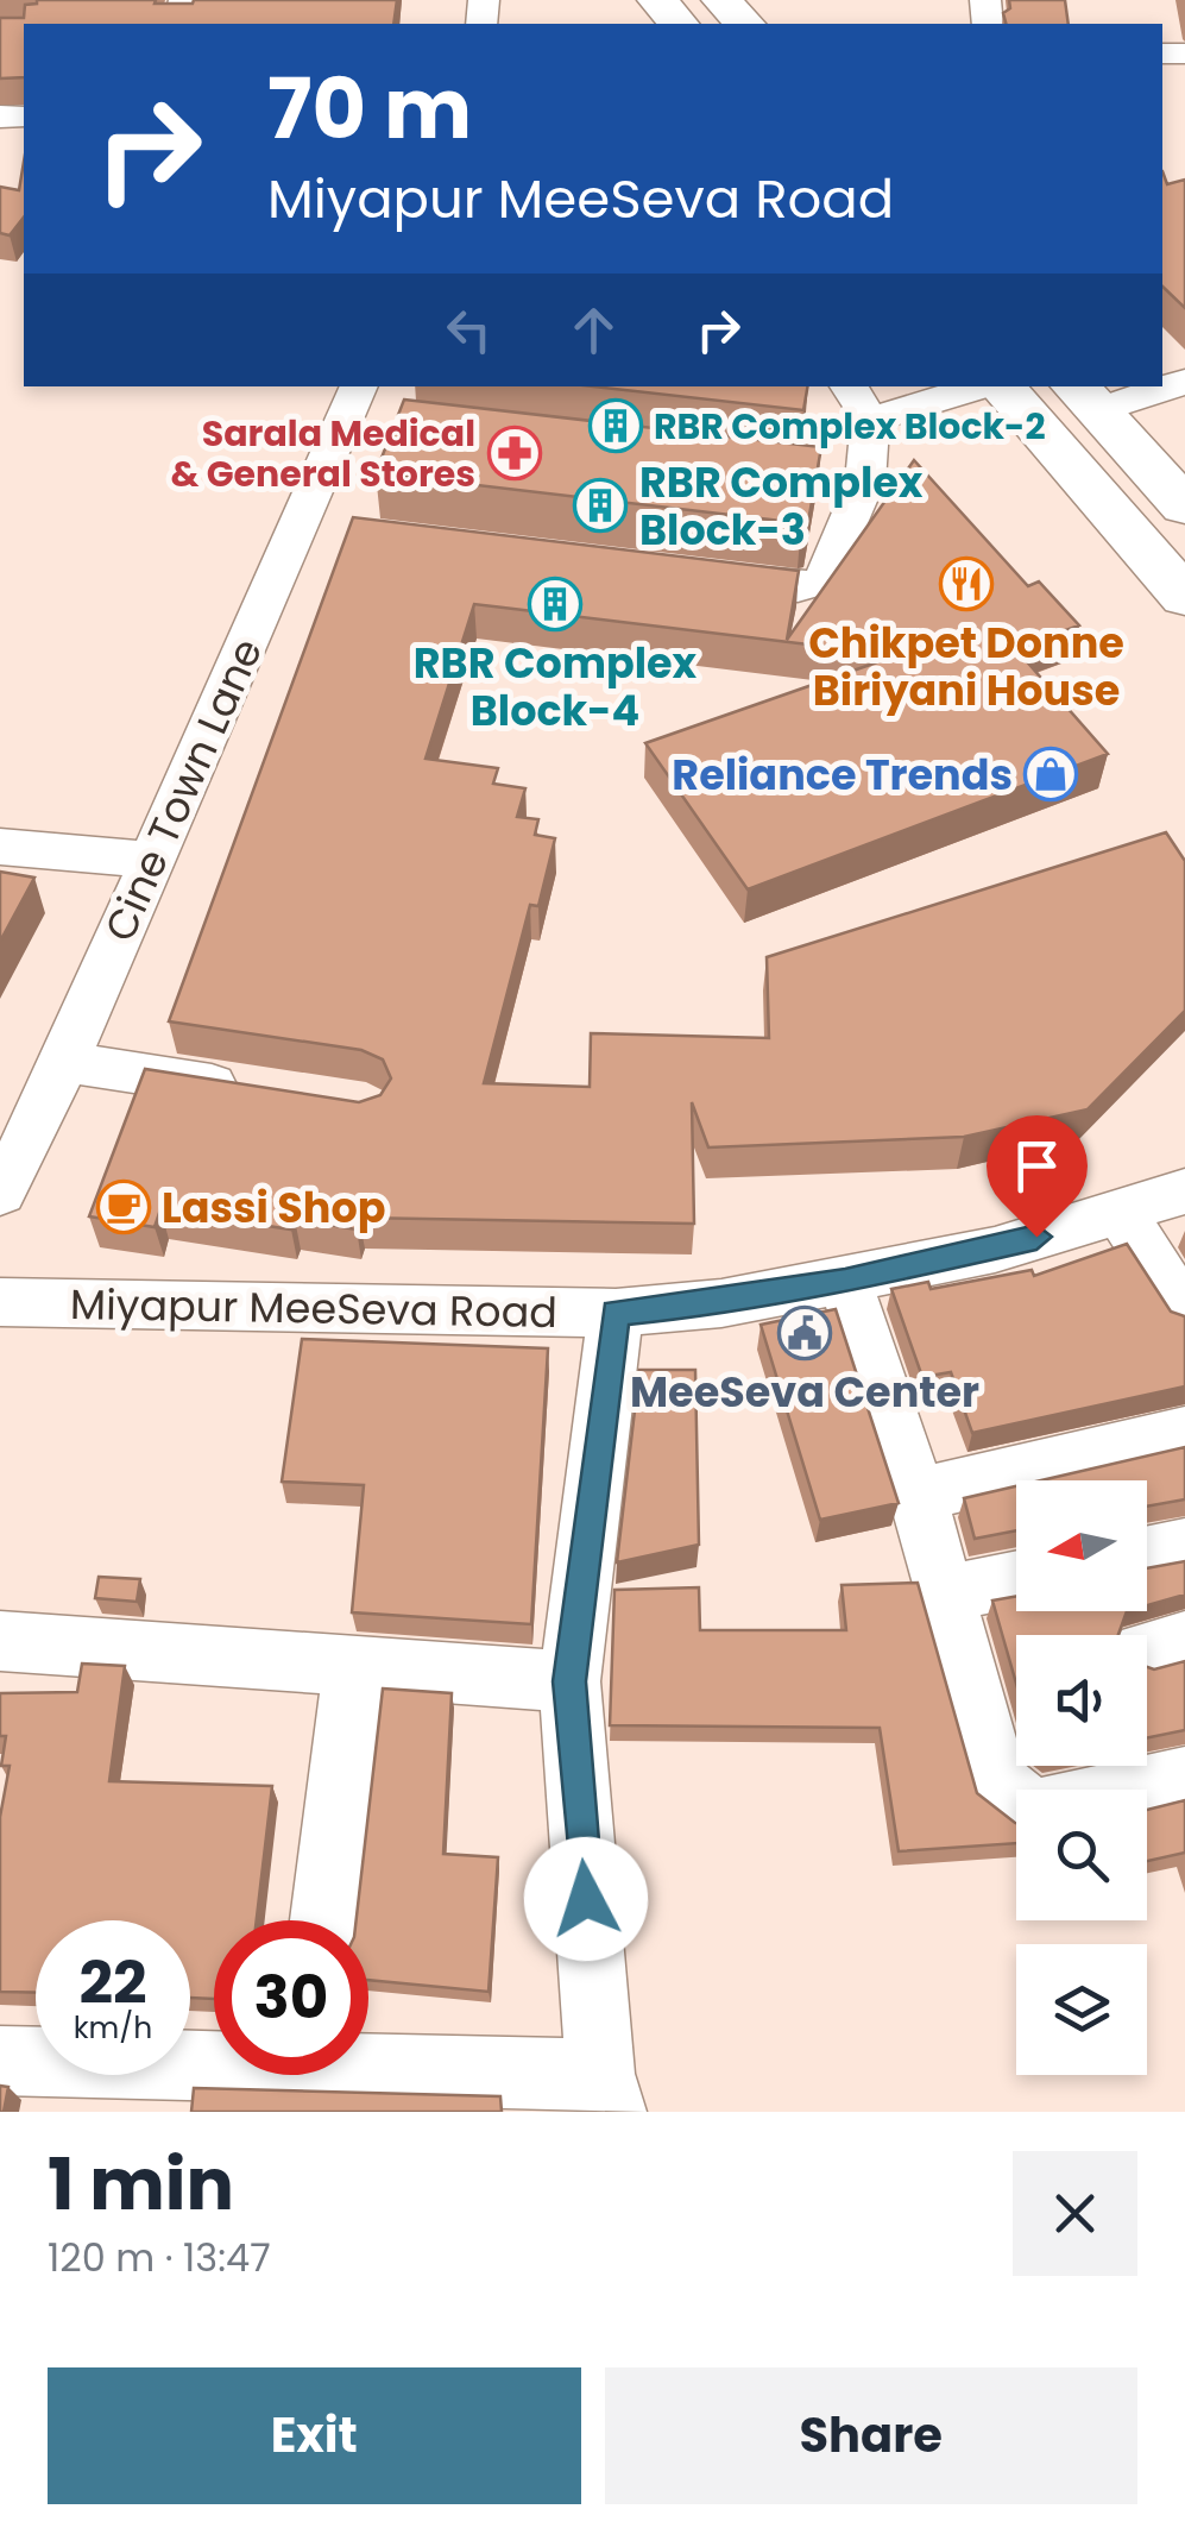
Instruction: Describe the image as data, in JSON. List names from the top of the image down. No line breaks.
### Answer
{"streets":{"street":["Cine Town Lane","Miyapur MeeSeva Road"]},"places":{"building":["RBR Complex Block-2","RBR Complex Block-3","RBR Complex Block-4"],"pharmacy":["Sarala Medical & General Stores"],"restaurant":["Chikpet Donne Biriyani House"],"shop":["Reliance Trends"],"cafe":["Lassi Shop"],"public building":["MeeSeva Center"]},"north":"left","page":{"turn":["70 m","Miyapur MeeSeva Road"],"speed":"22 km/h","limit":"30","heading":["1 min","120 m · 13:47"],"buttons":["Exit","Share"]}}
